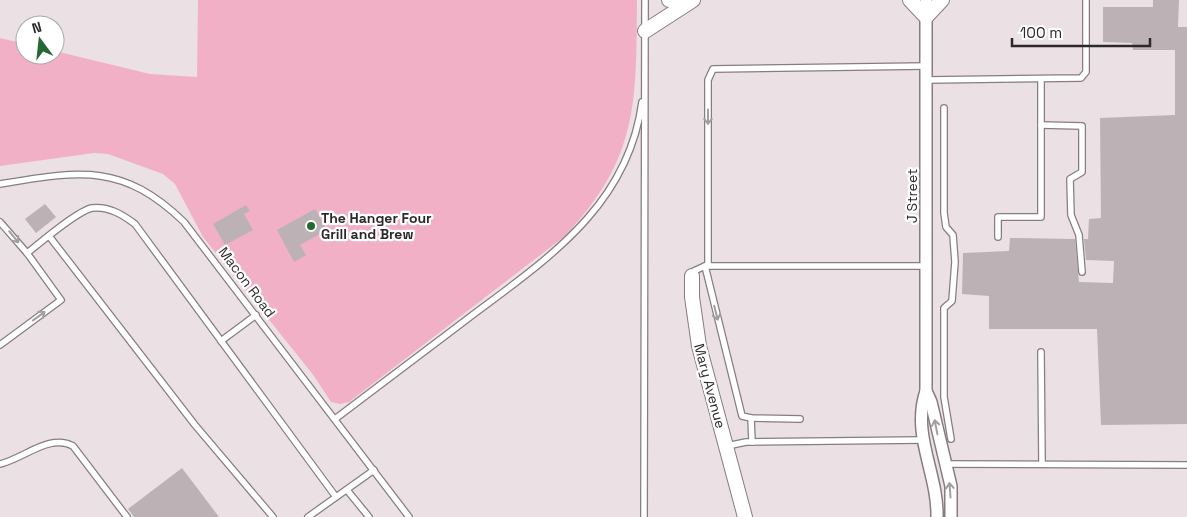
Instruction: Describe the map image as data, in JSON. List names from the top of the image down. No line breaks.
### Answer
{"streets":{"street":["J Street","Mary Avenue"],"lane":["Macon Road"]},"places":["The Hanger Four Grill and Brew"],"scale_bar":"100 m","north":"top"}
